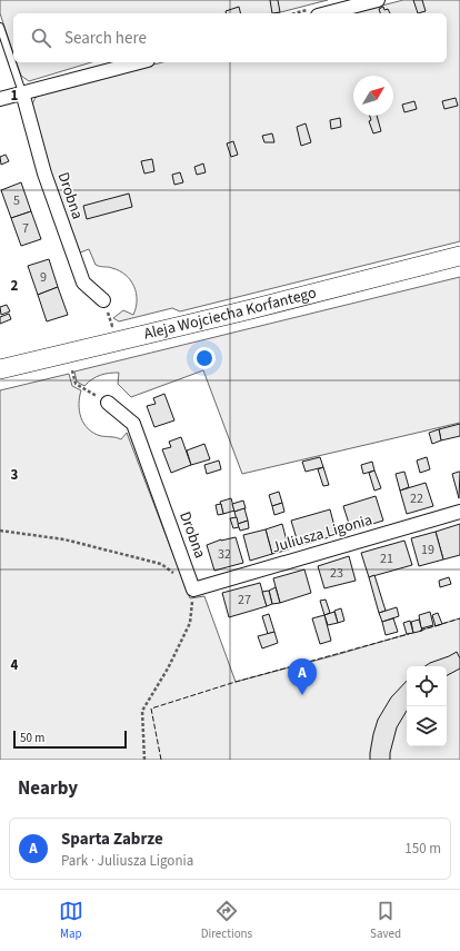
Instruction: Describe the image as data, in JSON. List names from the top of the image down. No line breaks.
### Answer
{"streets":{"main road":["Aleja Wojciecha Korfantego"],"street":["Drobna","Juliusza Ligonia"]},"crossings":[["Drobna","Juliusza Ligonia"]],"house_numbers":["5","7","9","22","19","32","21","23","27"],"scale_bar":"50 m","north":"top right","page":{"search":"Search here","pins":"A","scale":"50 m","heading":"Nearby","list":[{"mark":"A","name":"Sparta Zabrze","note":"Park · Juliusza Ligonia","value":"150 m"}],"nav":["Map","Directions","Saved"]},"grid":{"rows":["1","2","3","4"]}}
